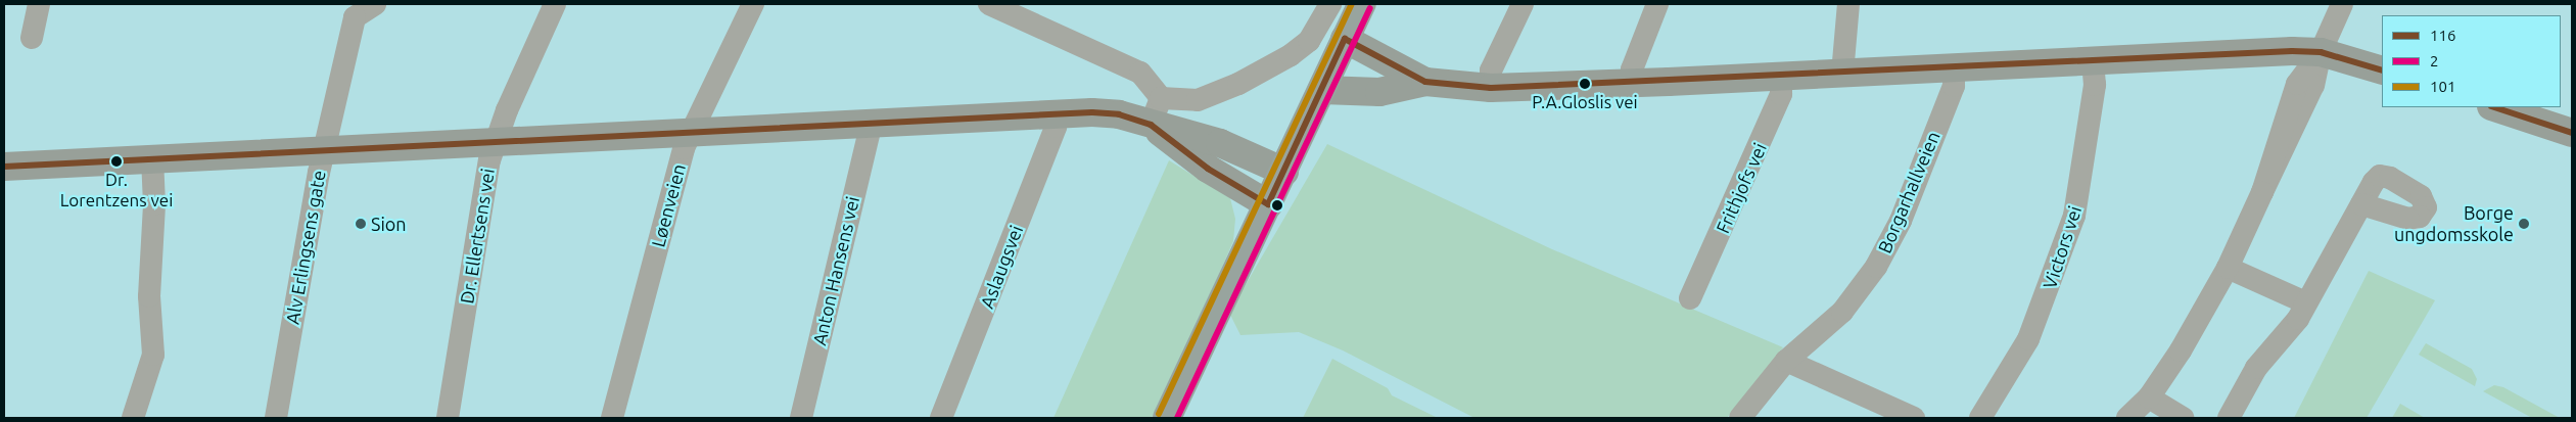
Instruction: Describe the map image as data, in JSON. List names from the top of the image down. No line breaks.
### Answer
{"streets":{"street":["Frithjofs vei","Borgarhallveien","Løenveien","Dr. Ellertsens vei","Alv Erlingsens gate","Victors vei","Aslaugsvei","Anton Hansens vei"]},"places":["P.A.Gloslis vei","Dr. Lorentzens vei","Sion","Borge ungdomsskole"],"lines":["transit line 101","transit line 2","transit line 116"],"legend":["116","2","101"]}
